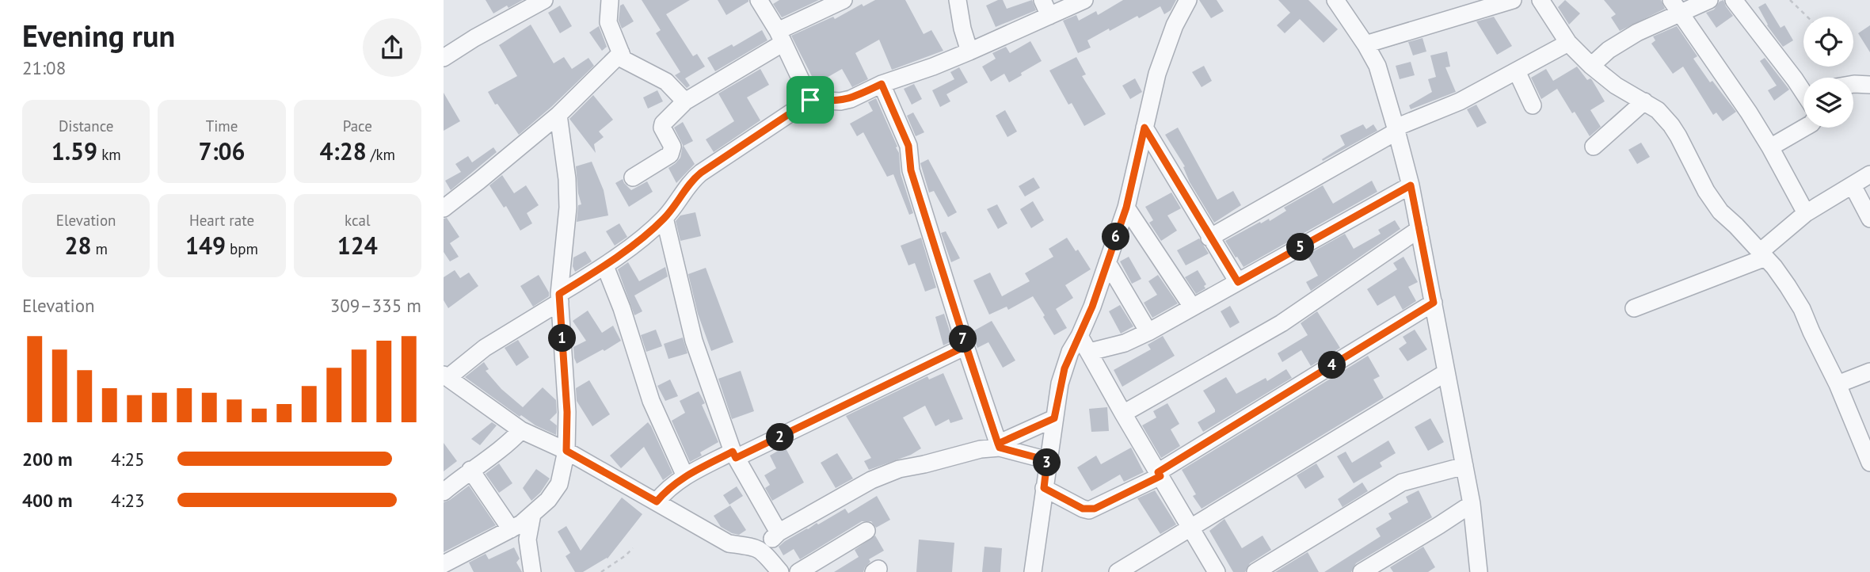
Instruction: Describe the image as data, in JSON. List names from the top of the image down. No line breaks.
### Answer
{"page":{"heading":["Evening run","21:08"],"stats":[["Distance","1.59 km"],["Time","7:06"],["Pace","4:28 /km"],["Elevation","28 m"],["Heart rate","149 bpm"],["kcal","124"]],"pins":["6","5","1","7","4","2","3"],"chart":["Elevation","309–335 m"],"list":[{"name":"200 m","note":"4:25"},{"name":"400 m","note":"4:23"}]}}
